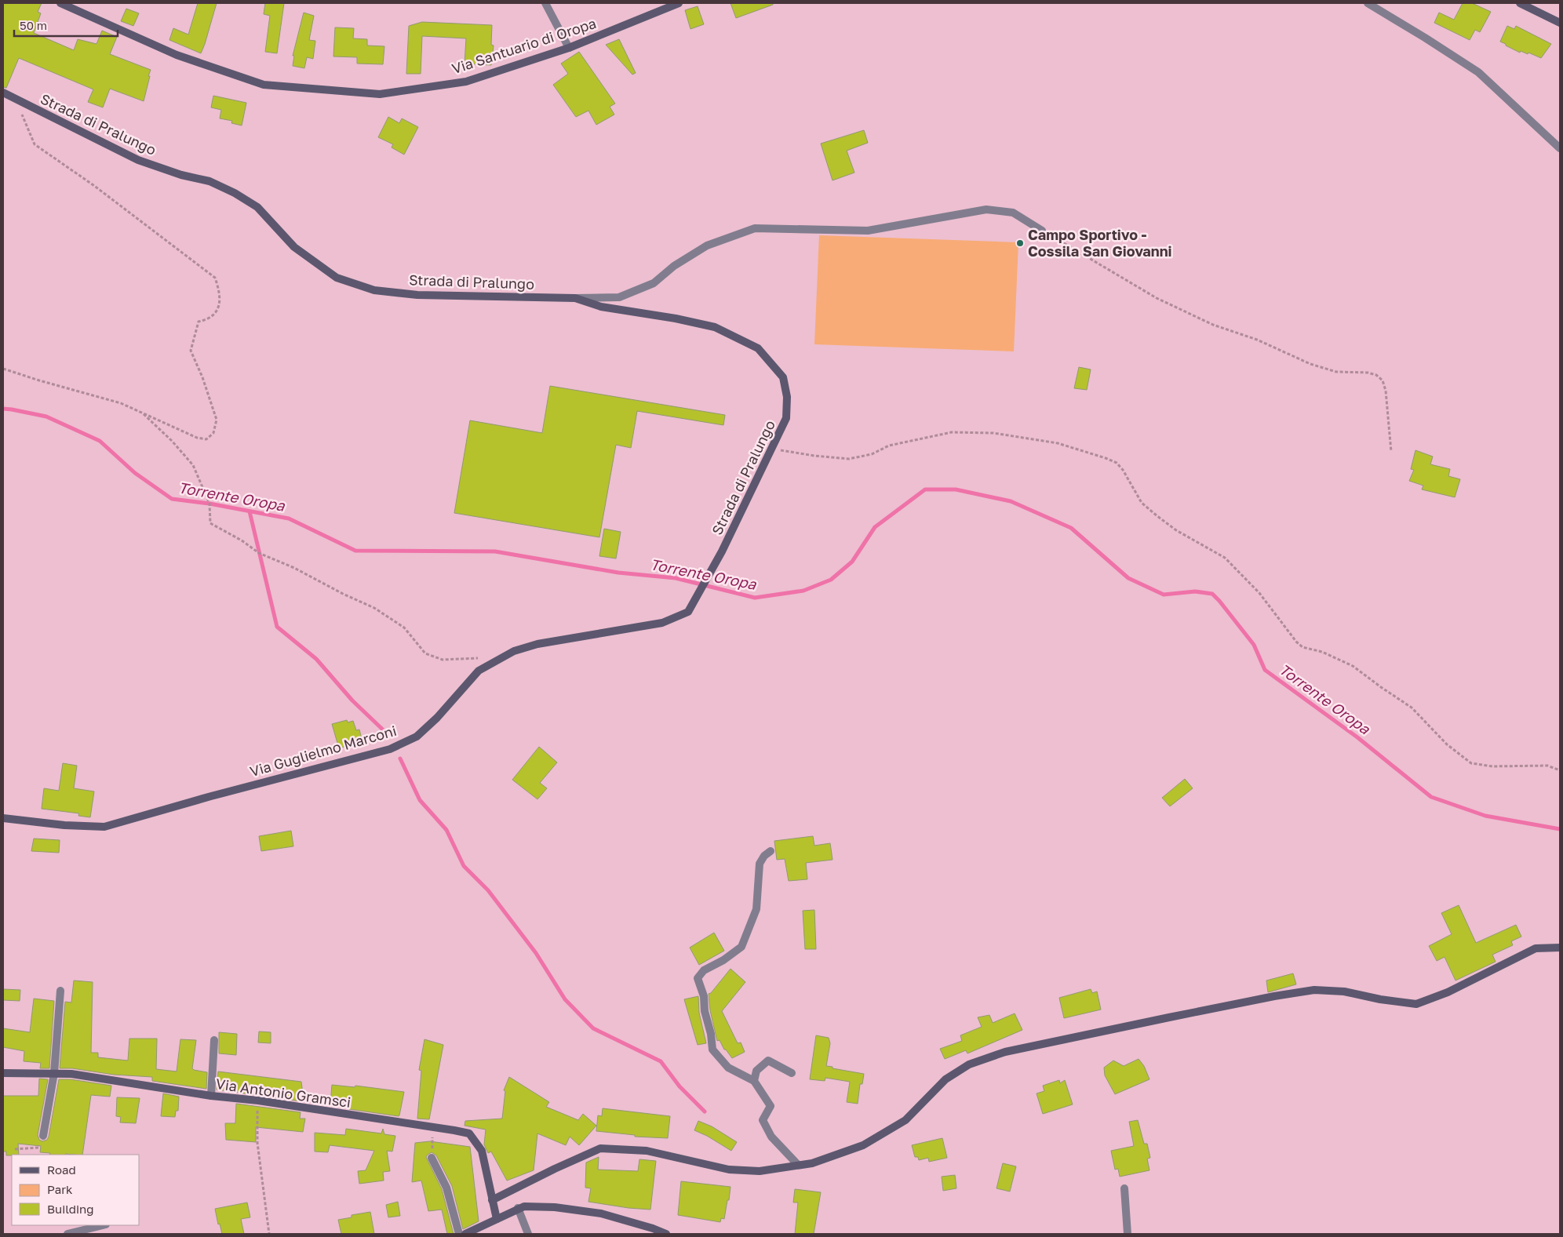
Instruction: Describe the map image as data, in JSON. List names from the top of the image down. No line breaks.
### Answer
{"streets":{"street":["Via Santuario di Oropa","Strada di Pralungo","Via Guglielmo Marconi","Via Antonio Gramsci"]},"crossings":[["Strada di Pralungo","Via Guglielmo Marconi"]],"water":["Torrente Oropa"],"places":["Campo Sportivo - Cossila San Giovanni"],"legend":["Road","Park","Building"],"scale_bar":"50 m"}
